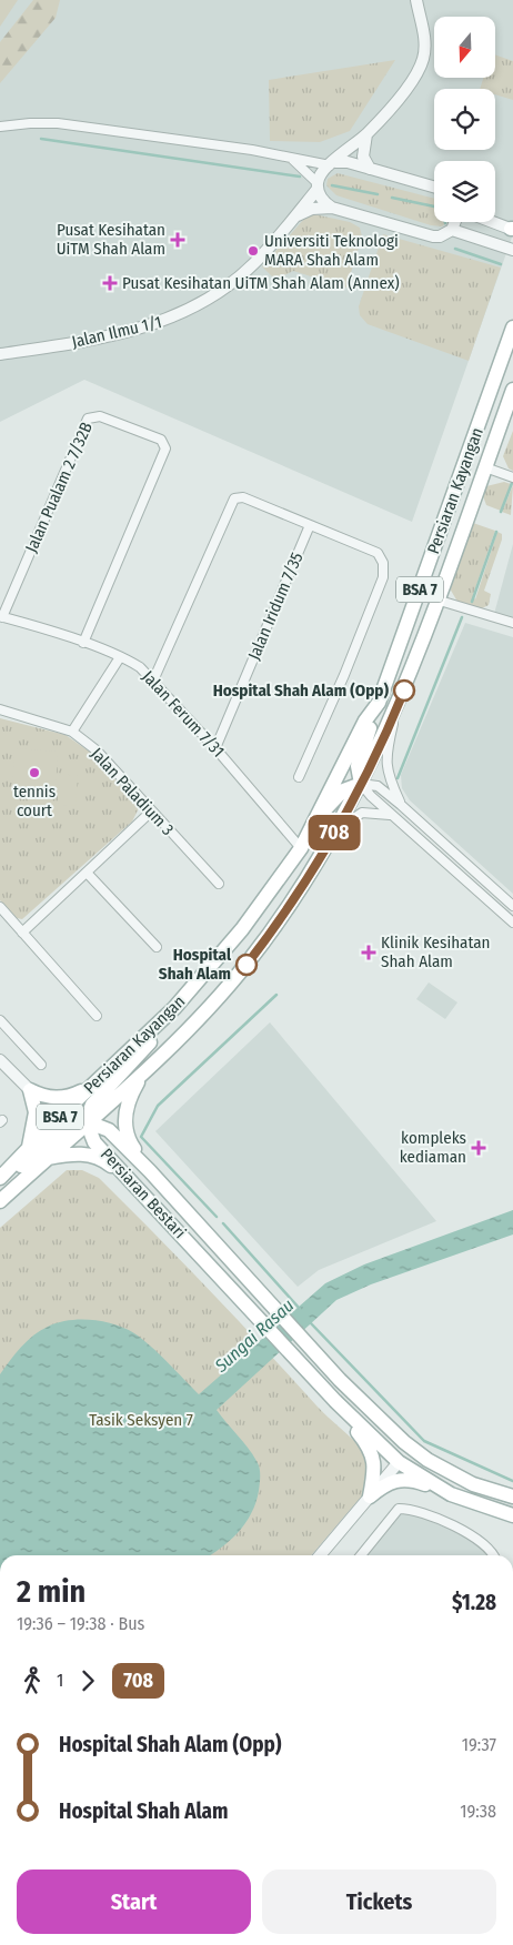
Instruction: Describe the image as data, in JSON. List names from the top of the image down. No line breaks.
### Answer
{"streets":{"main road":["Persiaran Kayangan","BSA 7","Persiaran Bestari"],"street":["Jalan Ilmu 1/1","Jalan Pualam 2 7/32B","Jalan Iridum 7/35","Jalan Ferum 7/31","Jalan Paladium 3"]},"crossings":[["Jalan Pualam 2 7/32B","Jalan Ferum 7/31"],["Persiaran Kayangan","Jalan Ferum 7/31"],["Persiaran Kayangan","Persiaran Bestari"],["Jalan Iridum 7/35","Jalan Ferum 7/31"]],"water":["Sungai Rasau"],"parks":["Tasik Seksyen 7"],"places":{"health":["Pusat Kesihatan UiTM Shah Alam","Pusat Kesihatan UiTM Shah Alam (Annex)","Klinik Kesihatan Shah Alam","kompleks kediaman"],"other":["Universiti Teknologi MARA Shah Alam","Hospital Shah Alam (Opp)","tennis court","Hospital Shah Alam"]},"lines":["bus line 708"],"north":"bottom","page":{"on_map":"708","heading":["2 min","19:36 – 19:38 · Bus","$1.28"],"legs":["1","708"],"list":[{"name":"Hospital Shah Alam (Opp)","value":"19:37"},{"name":"Hospital Shah Alam","value":"19:38"}],"buttons":["Start","Tickets"]}}
